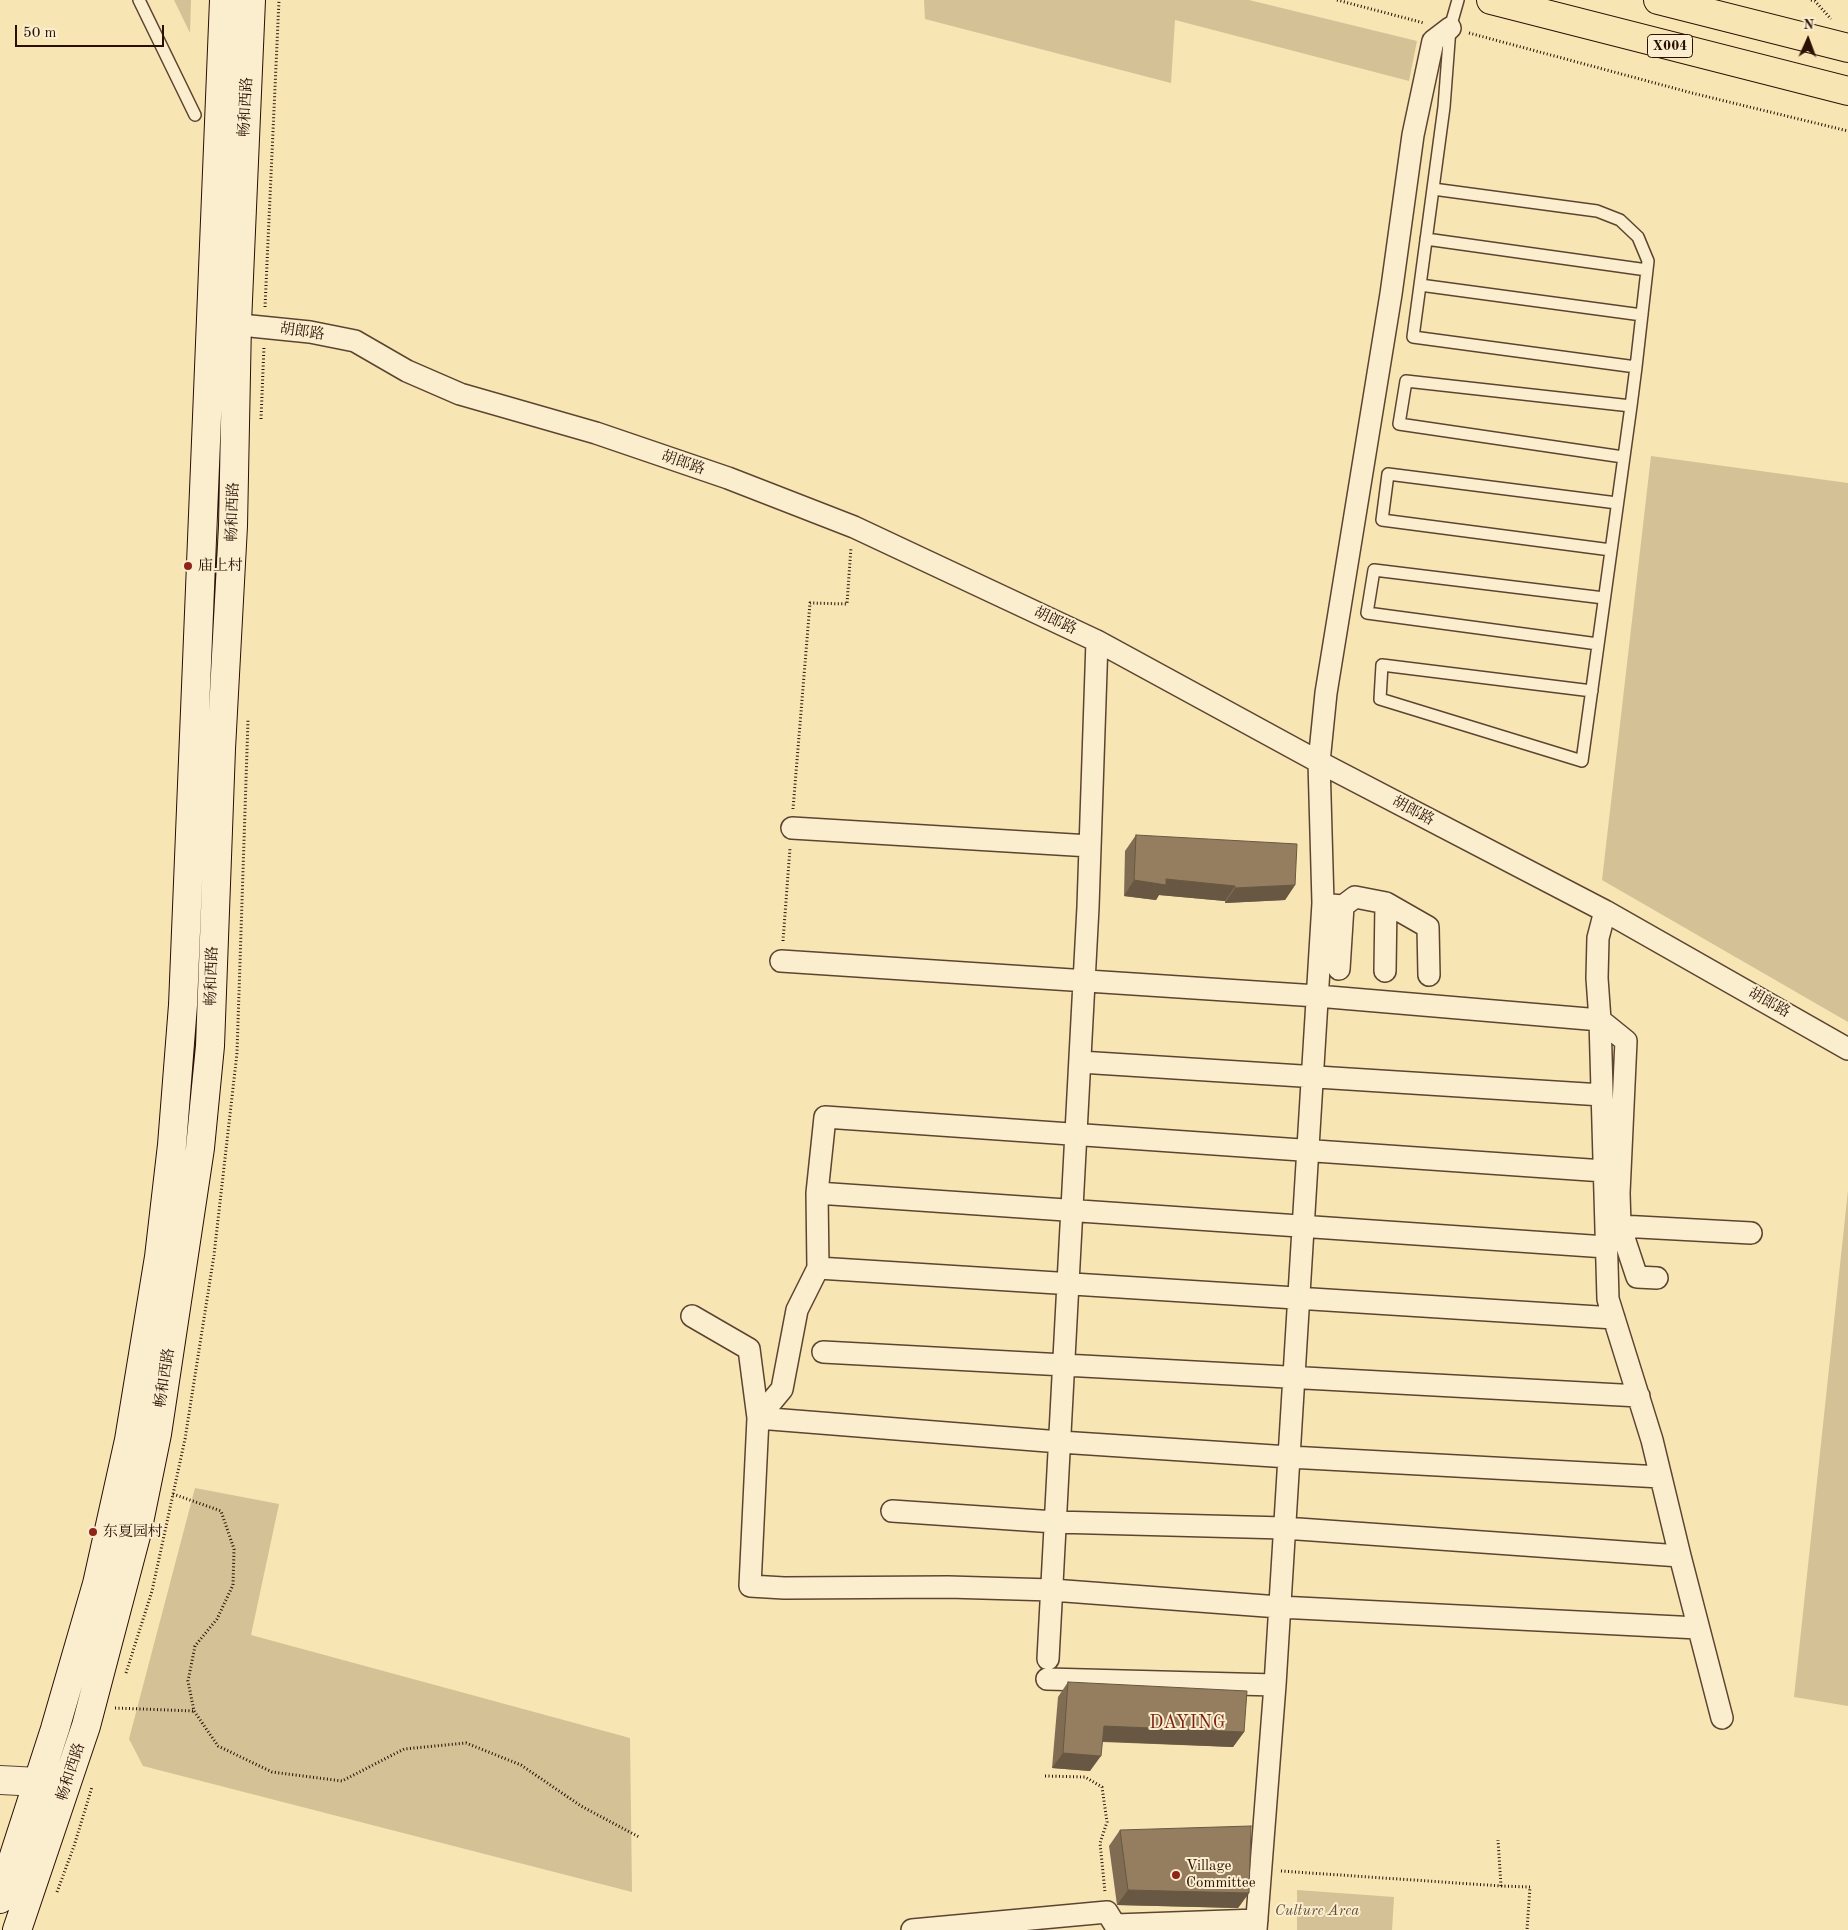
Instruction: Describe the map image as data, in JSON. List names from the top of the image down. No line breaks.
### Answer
{"streets":{"main road":["X004","畅和西路"],"street":["胡郎路"]},"crossings":[["畅和西路","胡郎路"]],"districts":["DAYING"],"parks":["Culture Area"],"places":["庙上村","东夏园村","Village Committee"],"scale_bar":"50 m","north":"top"}
